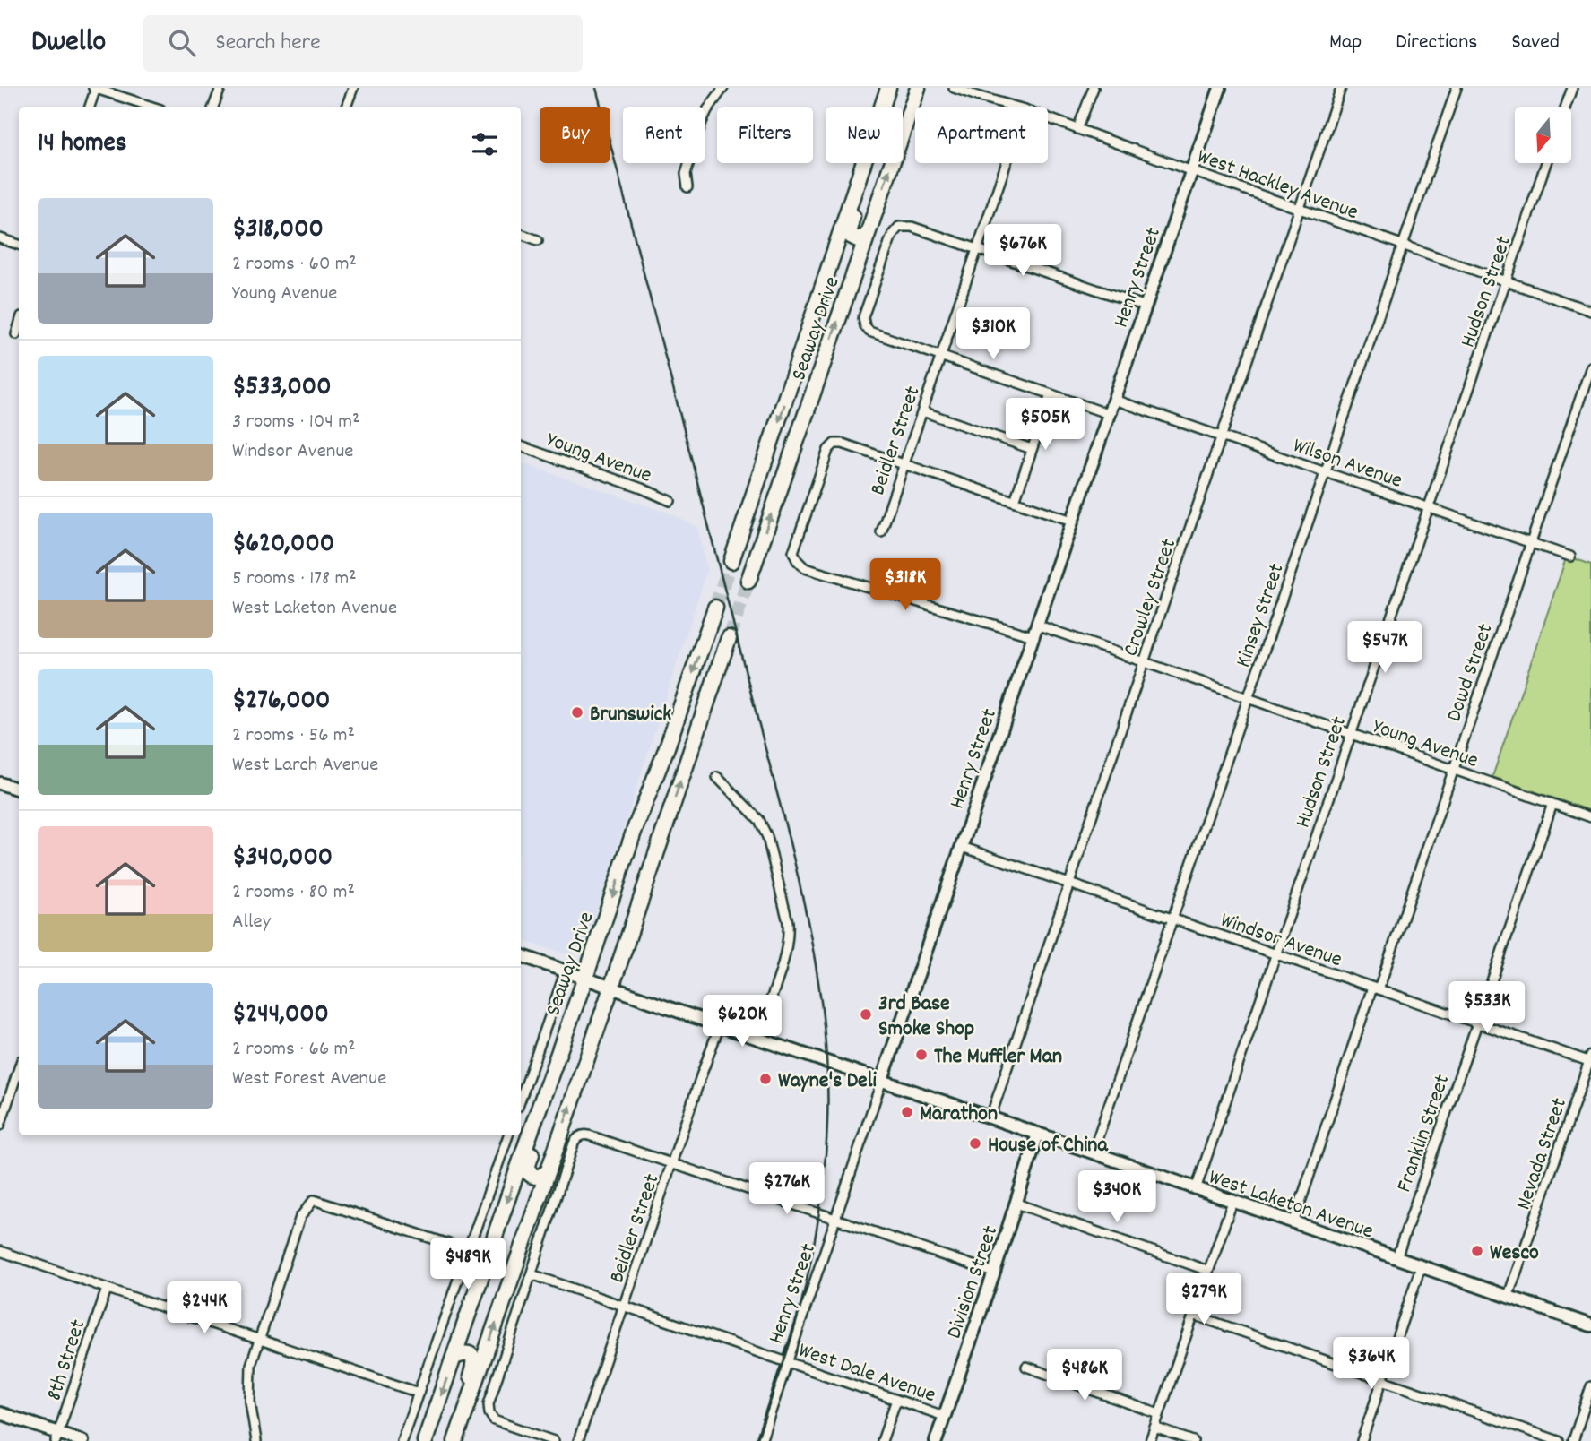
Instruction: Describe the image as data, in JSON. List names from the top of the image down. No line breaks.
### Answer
{"streets":{"highway":["Seaway Drive"],"main road":["Henry Street","West Laketon Avenue","Division Street"],"street":["West Hackley Avenue","Hudson Street","Beidler Street","Young Avenue","Wilson Avenue","Crowley Street","Kinsey Street","Dowd Street","Windsor Avenue","Franklin Street","Nevada Street","8th Street","West Dale Avenue"]},"crossings":[["West Hackley Avenue","Henry Street"],["West Hackley Avenue","Hudson Street"],["West Hackley Avenue","Crowley Street"],["West Hackley Avenue","Kinsey Street"],["Henry Street","Young Avenue"],["Henry Street","Wilson Avenue"],["Henry Street","Windsor Avenue"],["Henry Street","West Laketon Avenue"],["Henry Street","West Dale Avenue"],["Hudson Street","Young Avenue"],["Hudson Street","Wilson Avenue"],["Hudson Street","Windsor Avenue"],["Hudson Street","West Laketon Avenue"],["Seaway Drive","West Laketon Avenue"],["Beidler Street","Young Avenue"],["Beidler Street","West Laketon Avenue"],["Beidler Street","West Dale Avenue"],["Young Avenue","Crowley Street"],["Young Avenue","Kinsey Street"],["Young Avenue","Dowd Street"],["Young Avenue","Franklin Street"],["Wilson Avenue","Crowley Street"],["Wilson Avenue","Kinsey Street"],["Wilson Avenue","Dowd Street"],["Crowley Street","Windsor Avenue"],["Crowley Street","West Laketon Avenue"],["Kinsey Street","Windsor Avenue"],["Kinsey Street","West Laketon Avenue"],["Dowd Street","Windsor Avenue"],["Dowd Street","West Laketon Avenue"],["Windsor Avenue","Franklin Street"],["Windsor Avenue","Nevada Street"],["Franklin Street","West Laketon Avenue"],["Nevada Street","West Laketon Avenue"],["West Laketon Avenue","Division Street"],["Division Street","West Dale Avenue"]],"places":["Brunswick","3rd Base Smoke Shop","The Muffler Man","Wayne's Deli","Marathon","House of China","Wesco"],"north":"bottom","page":{"header":"Dwello","search":"Search here","nav":["Map","Directions","Saved"],"chip":["Buy","Rent","Filters","New","Apartment"],"heading":"14 homes","list":[{"name":"$318,000","note":"2 rooms · 60 m² · Young Avenue"},{"name":"$533,000","note":"3 rooms · 104 m² · Windsor Avenue"},{"name":"$620,000","note":"5 rooms · 178 m² · West Laketon Avenue"},{"name":"$276,000","note":"2 rooms · 56 m² · West Larch Avenue"},{"name":"$340,000","note":"2 rooms · 80 m² · Alley"},{"name":"$244,000","note":"2 rooms · 66 m² · West Forest Avenue"}],"price":["$676K","$310K","$505K","$318K","$547K","$533K","$620K","$276K","$340K","$489K","$279K","$244K","$364K","$486K"]}}
